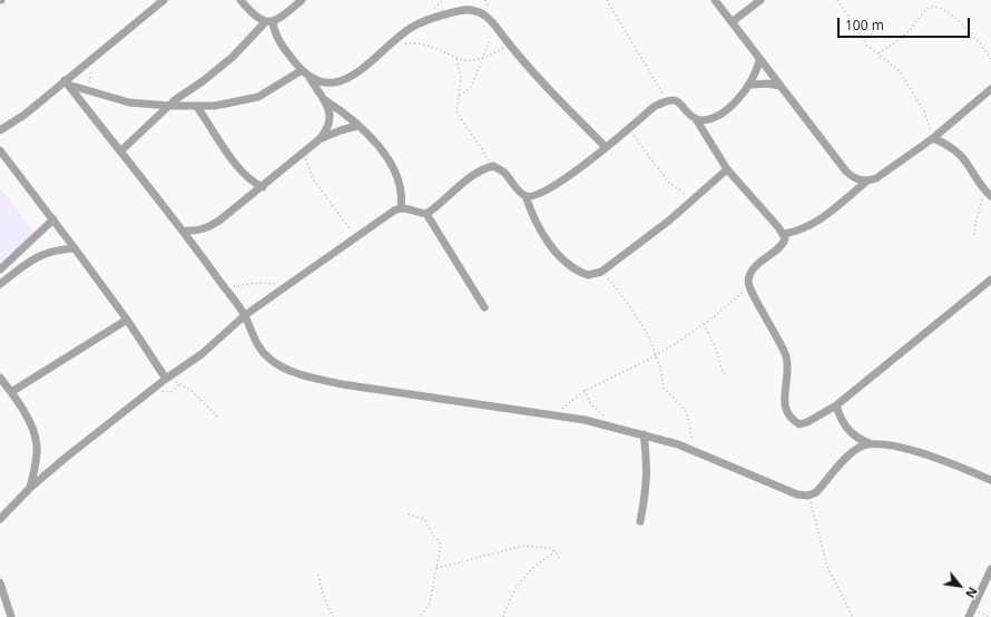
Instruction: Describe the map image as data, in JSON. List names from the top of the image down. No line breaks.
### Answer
{"scale_bar":"100 m","north":"bottom right"}
